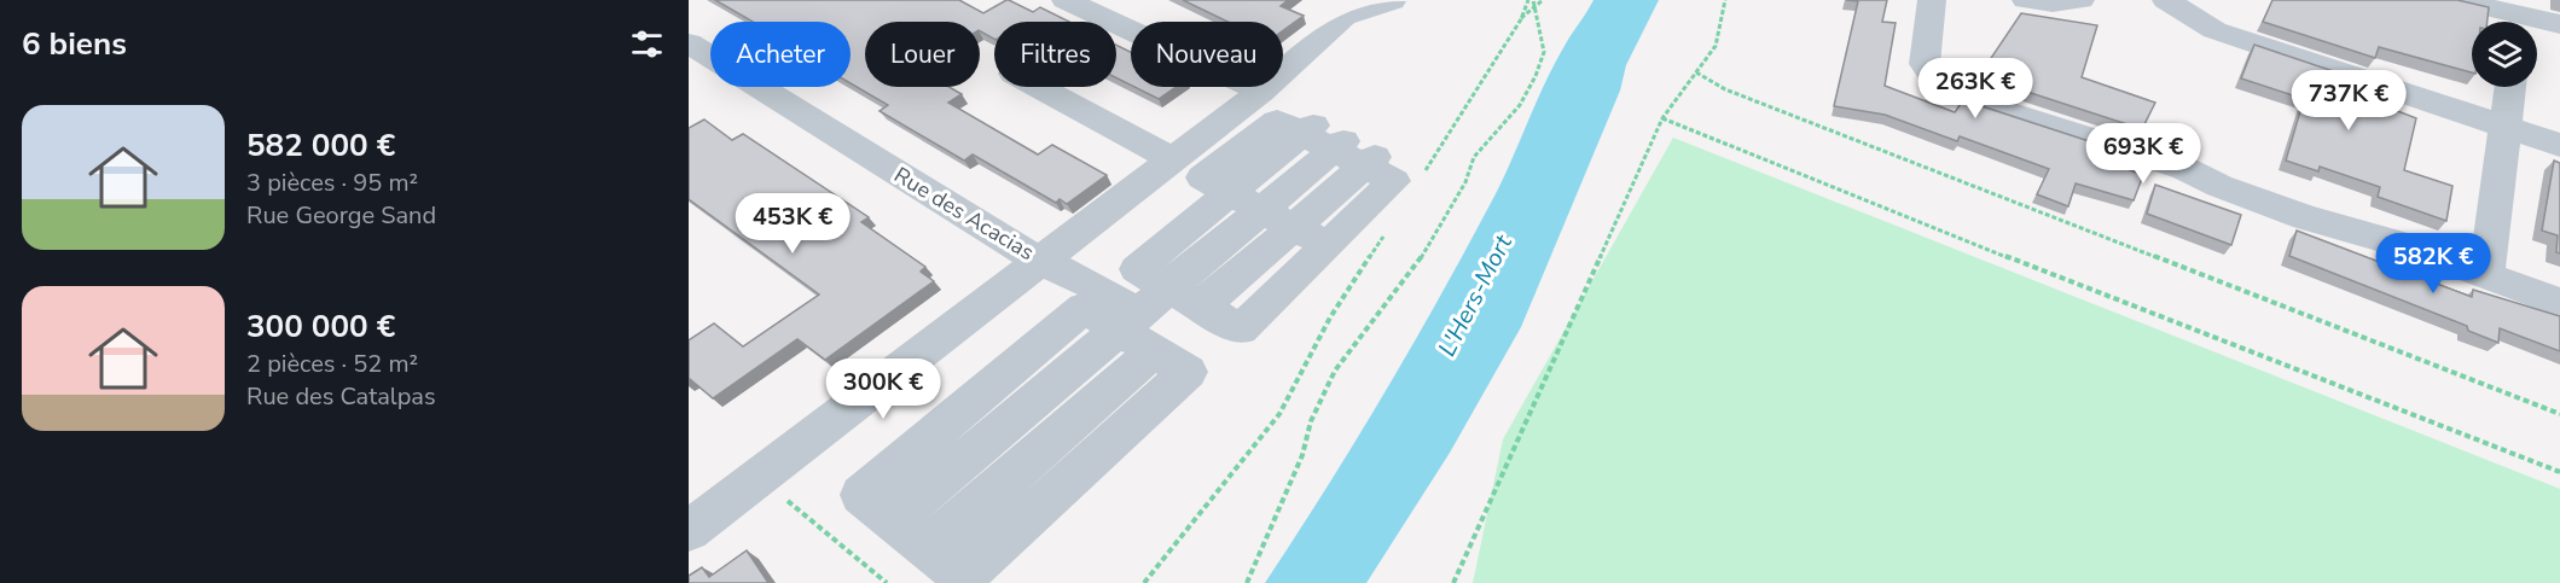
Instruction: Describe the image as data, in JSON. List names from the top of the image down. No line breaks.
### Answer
{"streets":{"street":["Rue des Acacias"]},"water":["L'Hers-Mort"],"page":{"heading":"6 biens","chip":["Acheter","Louer","Filtres","Nouveau"],"price":["263K €","737K €","693K €","453K €","582K €","300K €"],"list":[{"name":"582 000 €","note":"3 pièces · 95 m² · Rue George Sand"},{"name":"300 000 €","note":"2 pièces · 52 m² · Rue des Catalpas"}]}}
